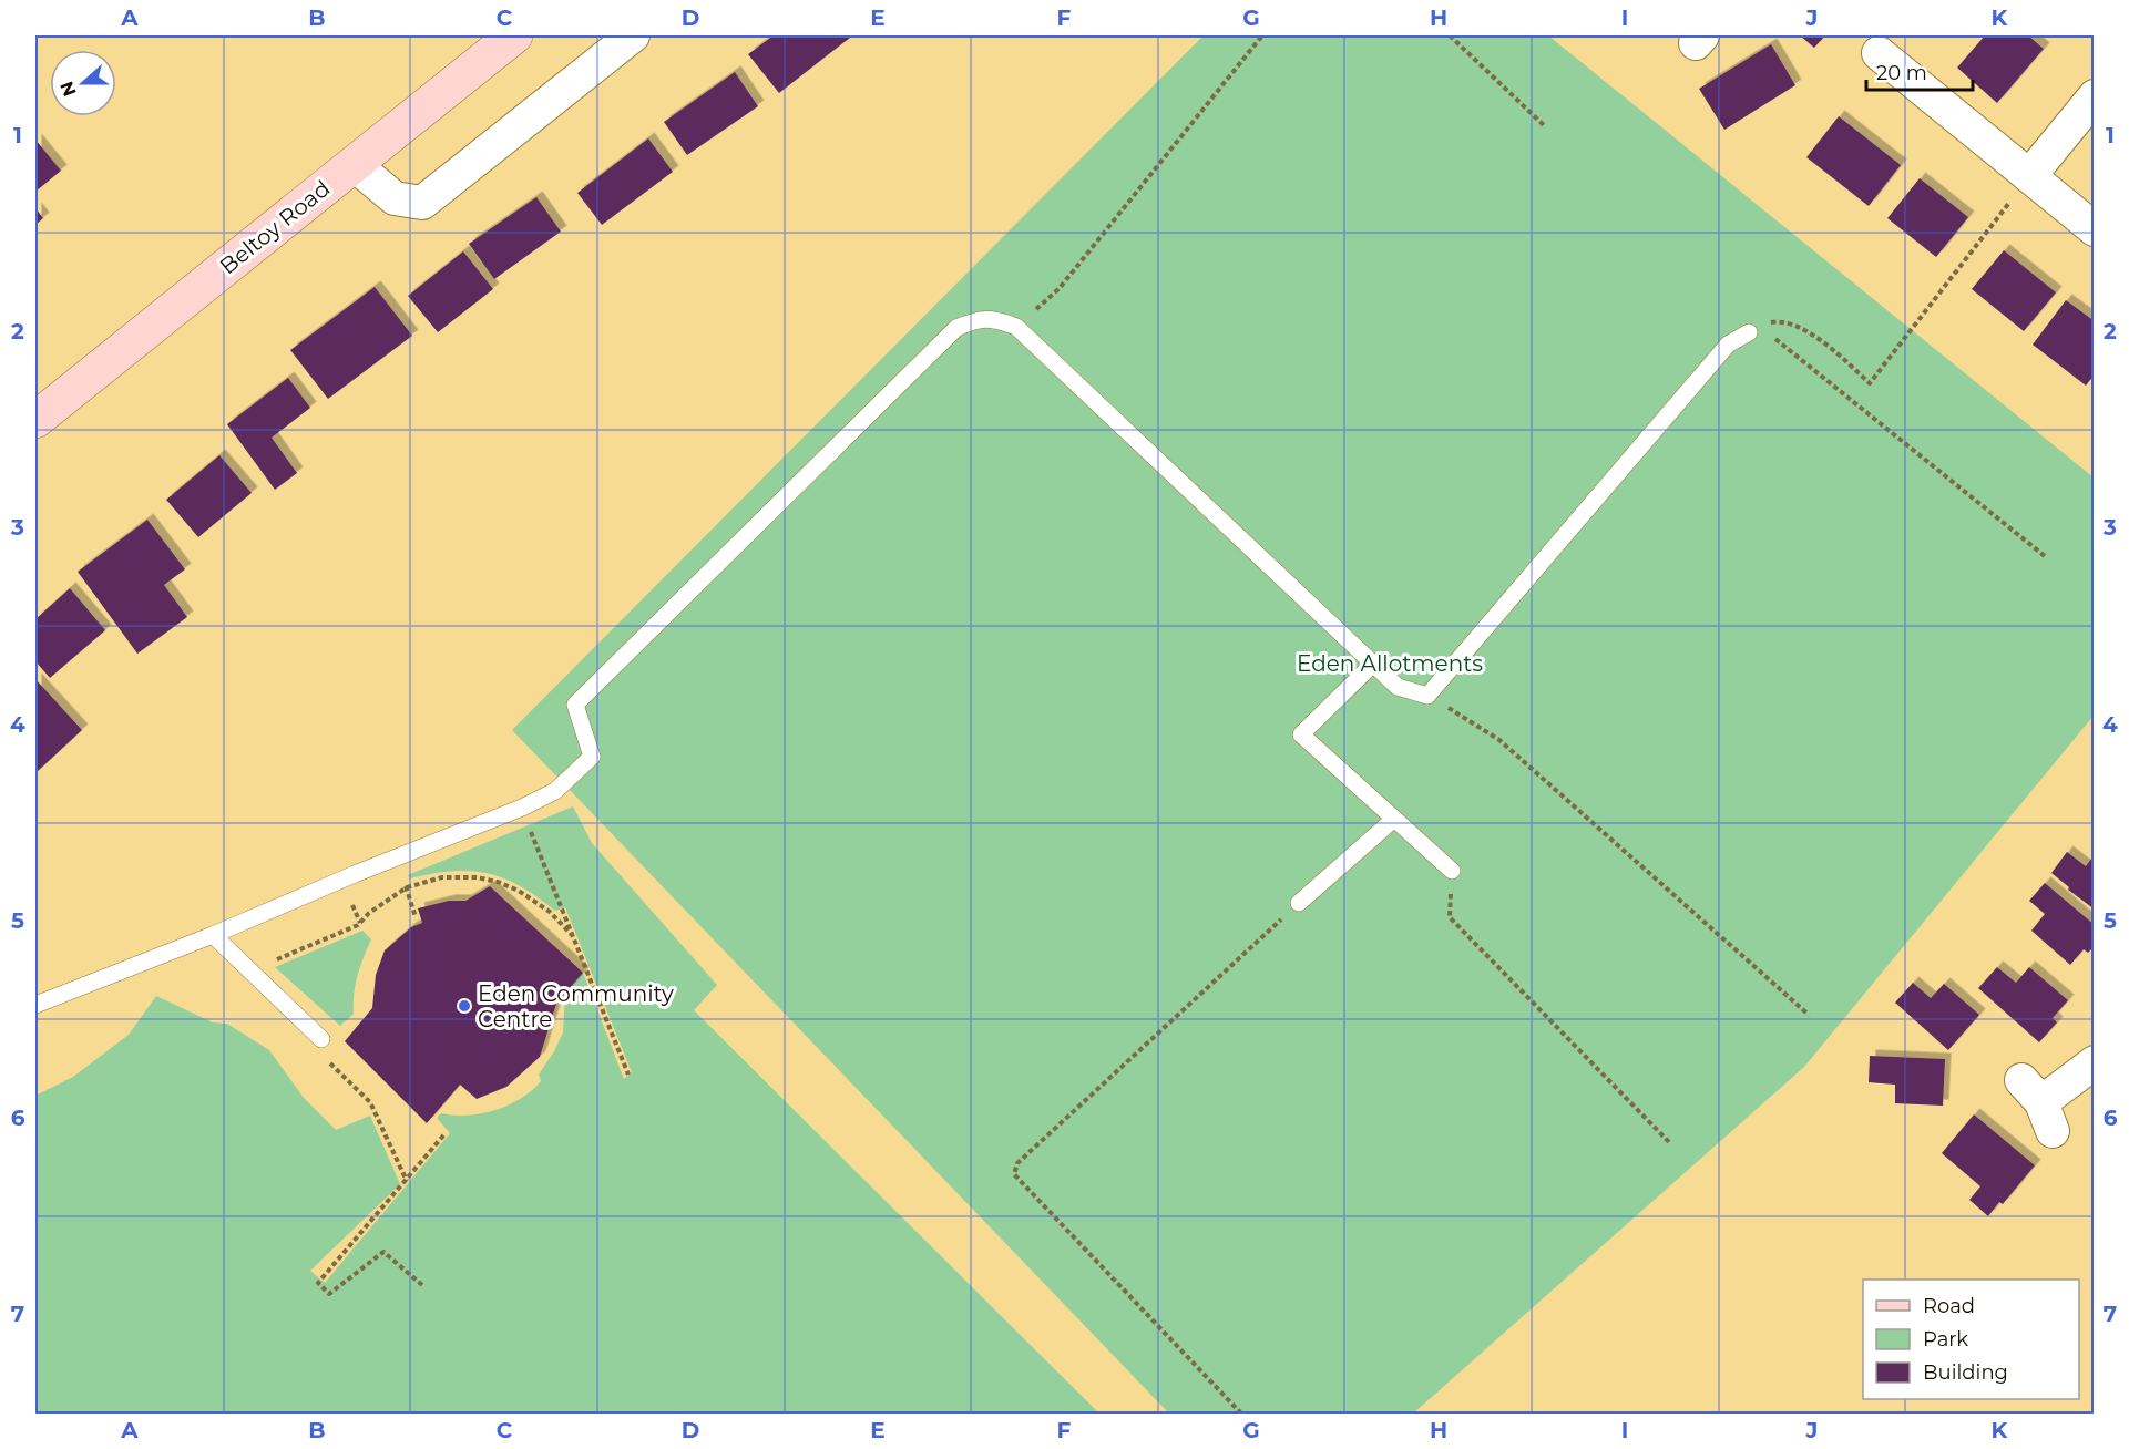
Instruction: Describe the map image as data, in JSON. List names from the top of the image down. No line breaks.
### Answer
{"streets":{"main road":["Beltoy Road"]},"parks":["Eden Allotments"],"places":["Eden Community Centre"],"legend":["Road","Park","Building"],"scale_bar":"20 m","north":"left","grid":{"columns":["A","B","C","D","E","F","G","H","I","J","K"],"rows":["1","2","3","4","5","6","7"]}}
